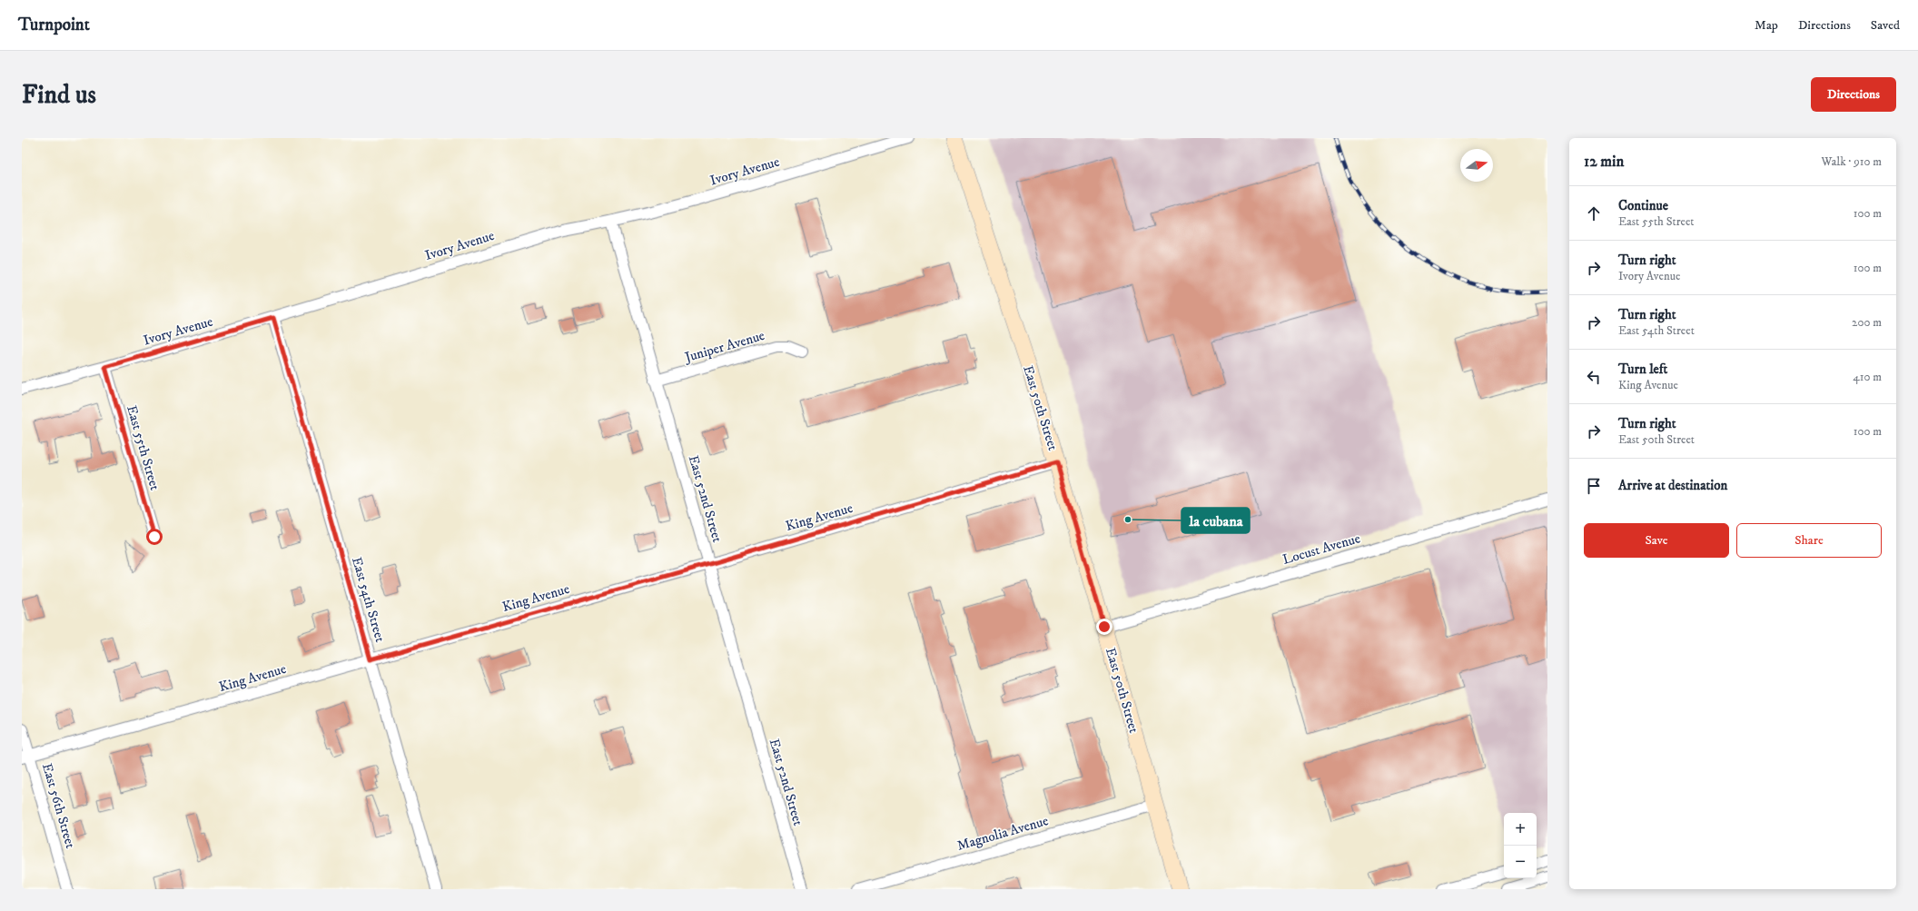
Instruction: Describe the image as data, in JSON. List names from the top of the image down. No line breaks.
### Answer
{"streets":{"main road":["East 50th Street"],"street":["Ivory Avenue","Juniper Avenue","East 55th Street","East 52nd Street","King Avenue","Locust Avenue","East 54th Street","East 56th Street","Magnolia Avenue"]},"crossings":[["Ivory Avenue","East 55th Street"],["Ivory Avenue","East 52nd Street"],["Ivory Avenue","East 54th Street"],["Juniper Avenue","East 52nd Street"],["East 50th Street","King Avenue"],["East 50th Street","Locust Avenue"],["East 50th Street","Magnolia Avenue"],["East 52nd Street","King Avenue"],["King Avenue","East 54th Street"],["King Avenue","East 56th Street"]],"places":["la cubana"],"north":"right","page":{"header":"Turnpoint","nav":["Map","Directions","Saved"],"buttons":["Directions",["Save","Share"]],"title":"Find us","heading":["12 min","Walk · 910 m"],"list":[["Continue","East 55th Street","100 m"],["Turn right","Ivory Avenue","100 m"],["Turn right","East 54th Street","200 m"],["Turn left","King Avenue","410 m"],["Turn right","East 50th Street","100 m"],"Arrive at destination"],"map_buttons":["+","−"]}}
